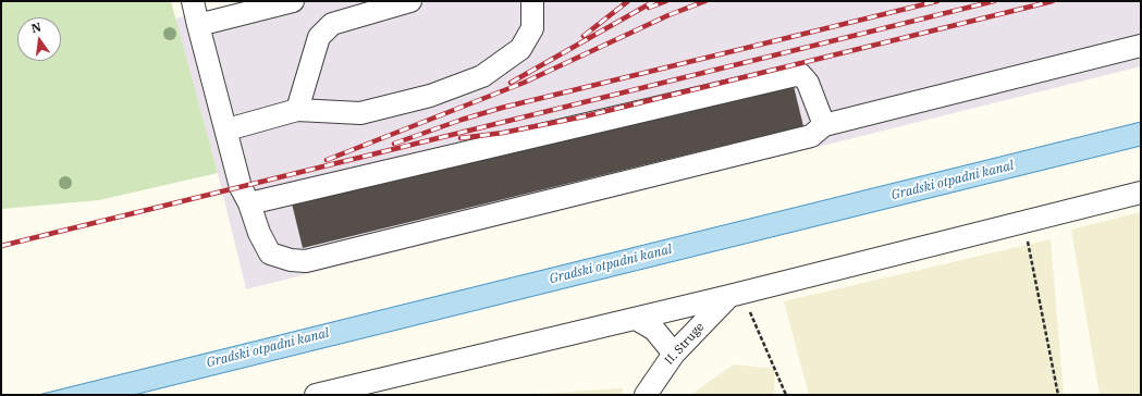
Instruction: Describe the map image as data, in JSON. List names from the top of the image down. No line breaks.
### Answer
{"streets":{"street":["II. Struge"]},"water":["Gradski otpadni kanal"],"north":"top"}
